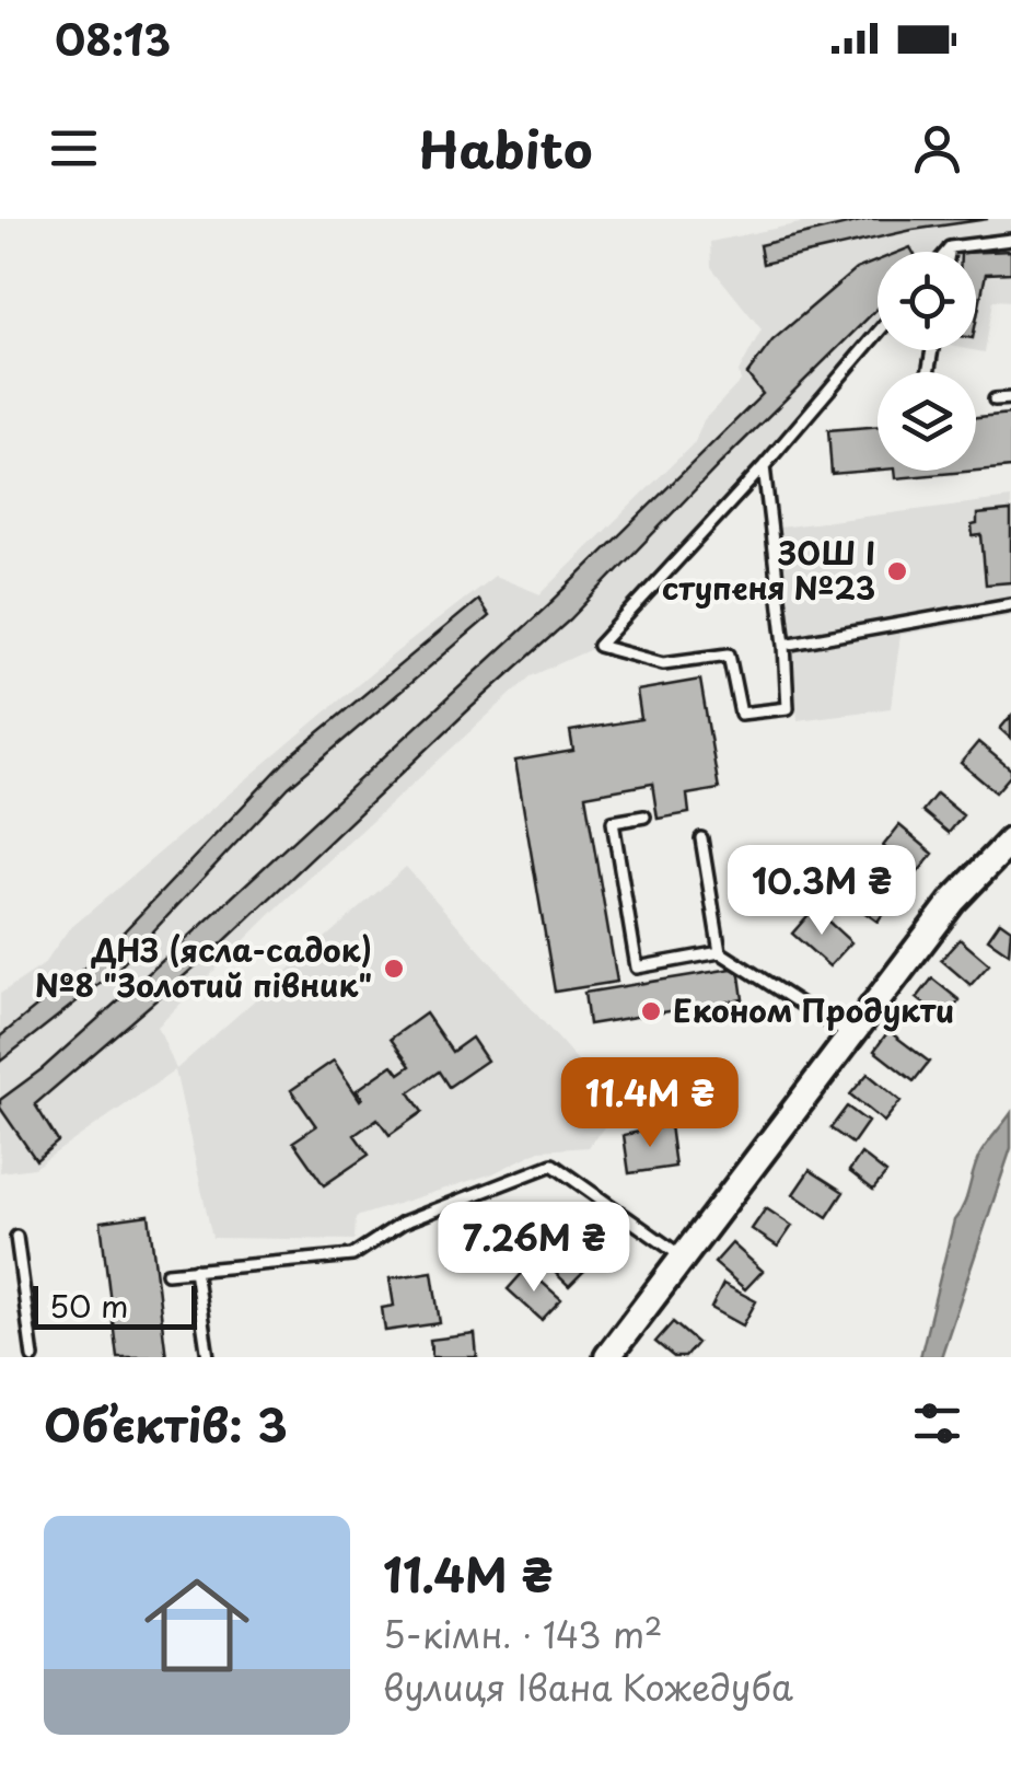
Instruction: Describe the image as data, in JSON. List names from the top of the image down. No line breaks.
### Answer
{"places":["ЗОШ І ступеня №23","ДНЗ (ясла-садок) №8 \"Золотий півник\"","Економ Продукти"],"scale_bar":"50 m","page":{"status":"08:13","header":"Habito","price":["10.3M ₴","11.4M ₴","7.26M ₴"],"scale":"50 m","heading":"Об’єктів: 3","list":[{"name":"11.4M ₴","note":"5-кімн. · 143 m² · вулиця Івана Кожедуба"}]}}
